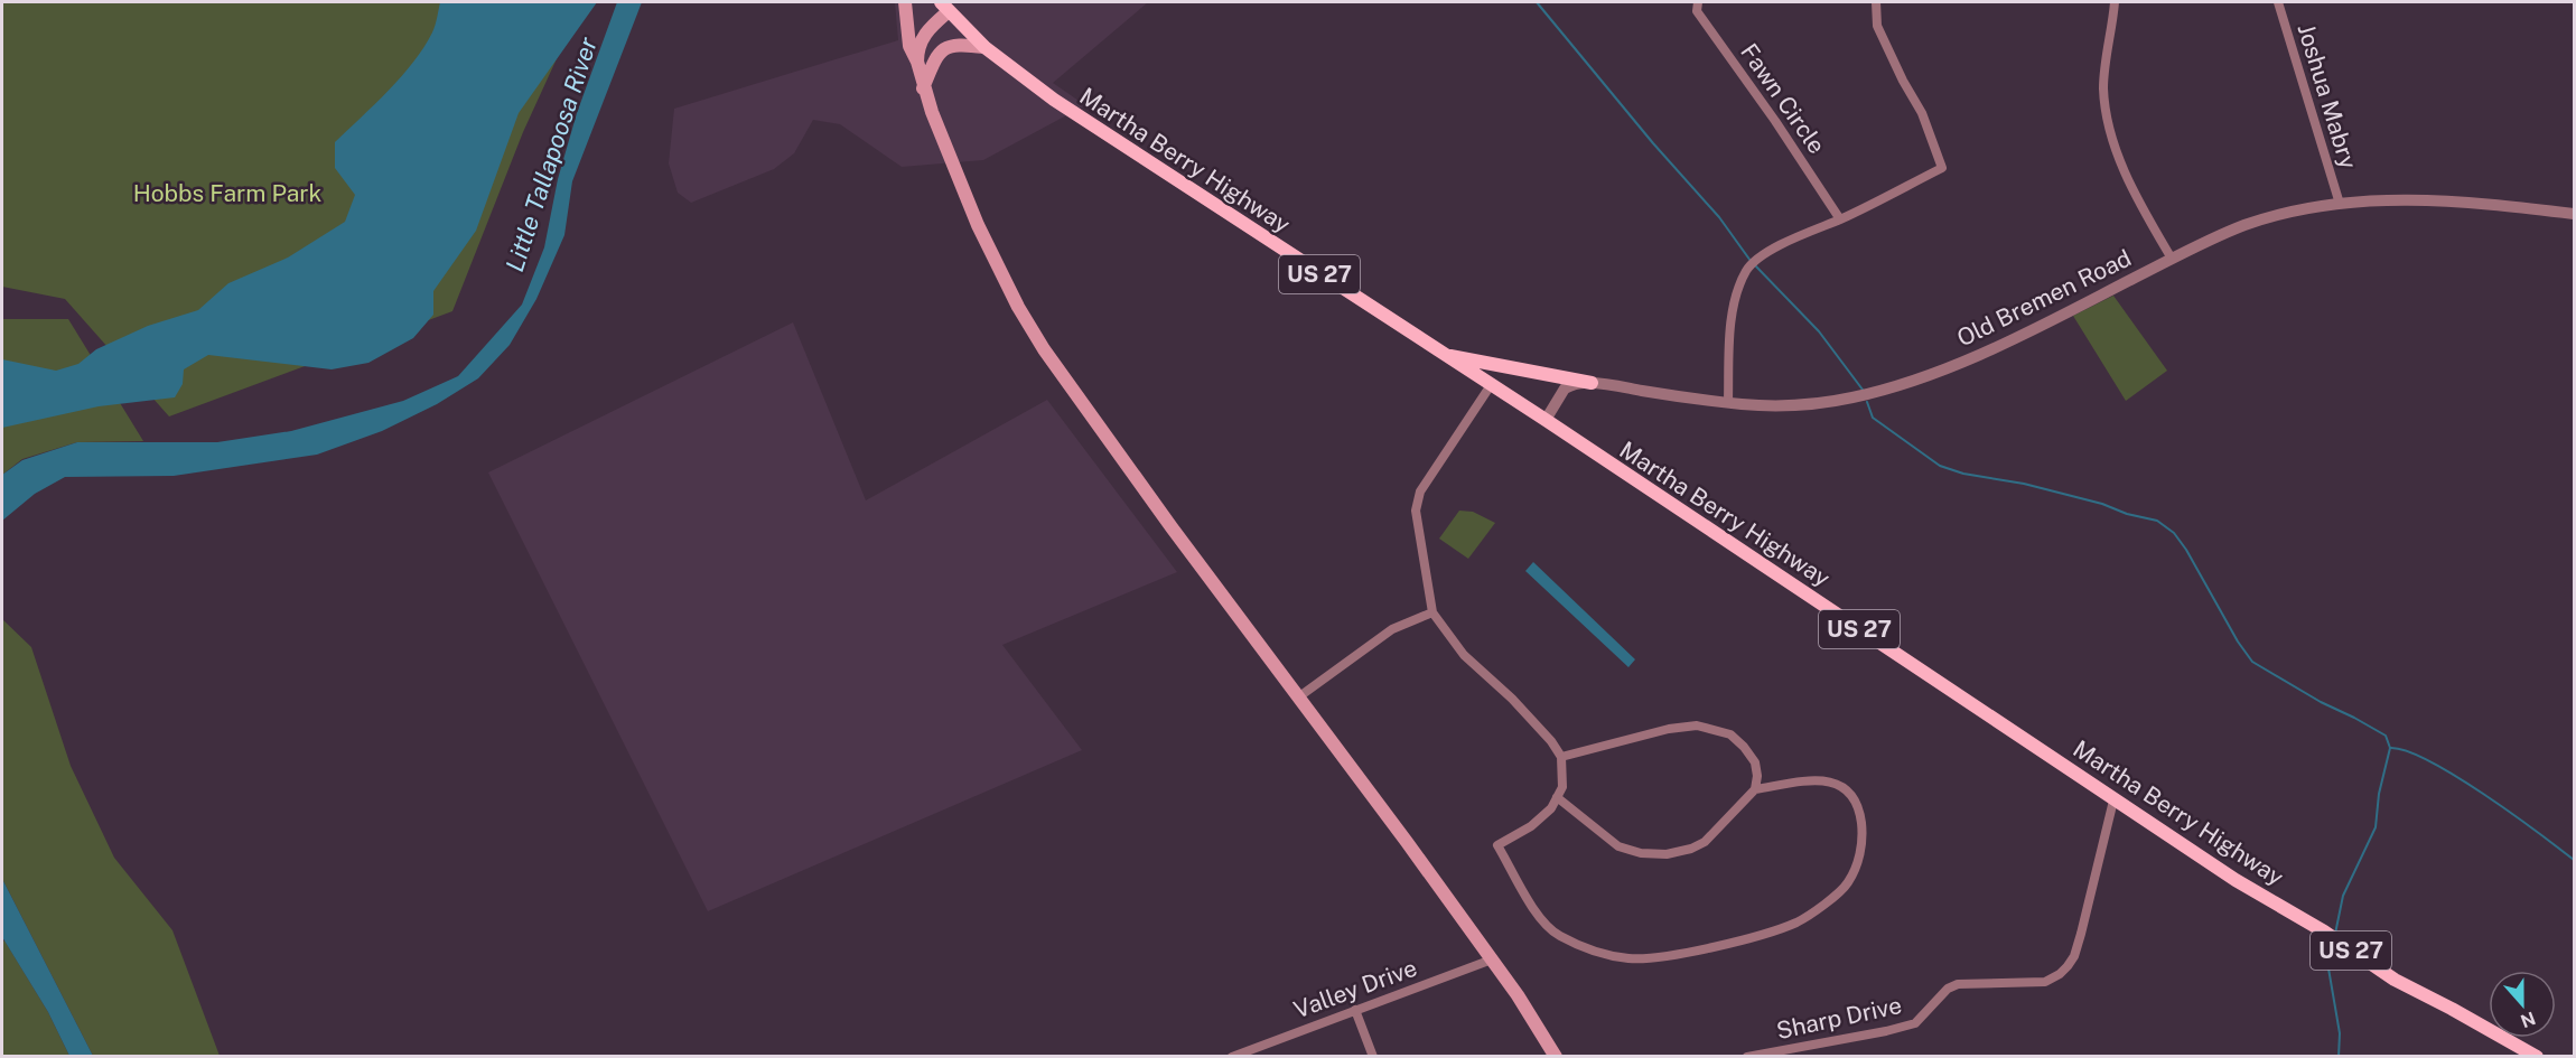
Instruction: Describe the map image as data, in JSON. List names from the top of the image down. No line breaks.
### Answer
{"streets":{"main road":["Martha Berry Highway","US 27"],"street":["Joshua Mabry","Fawn Circle","Old Bremen Road","Valley Drive","Sharp Drive"]},"crossings":[["Joshua Mabry","Old Bremen Road"],["Martha Berry Highway","Old Bremen Road"],["Martha Berry Highway","Sharp Drive"]],"water":["Little Tallapoosa River"],"parks":["Hobbs Farm Park"],"north":"bottom"}
